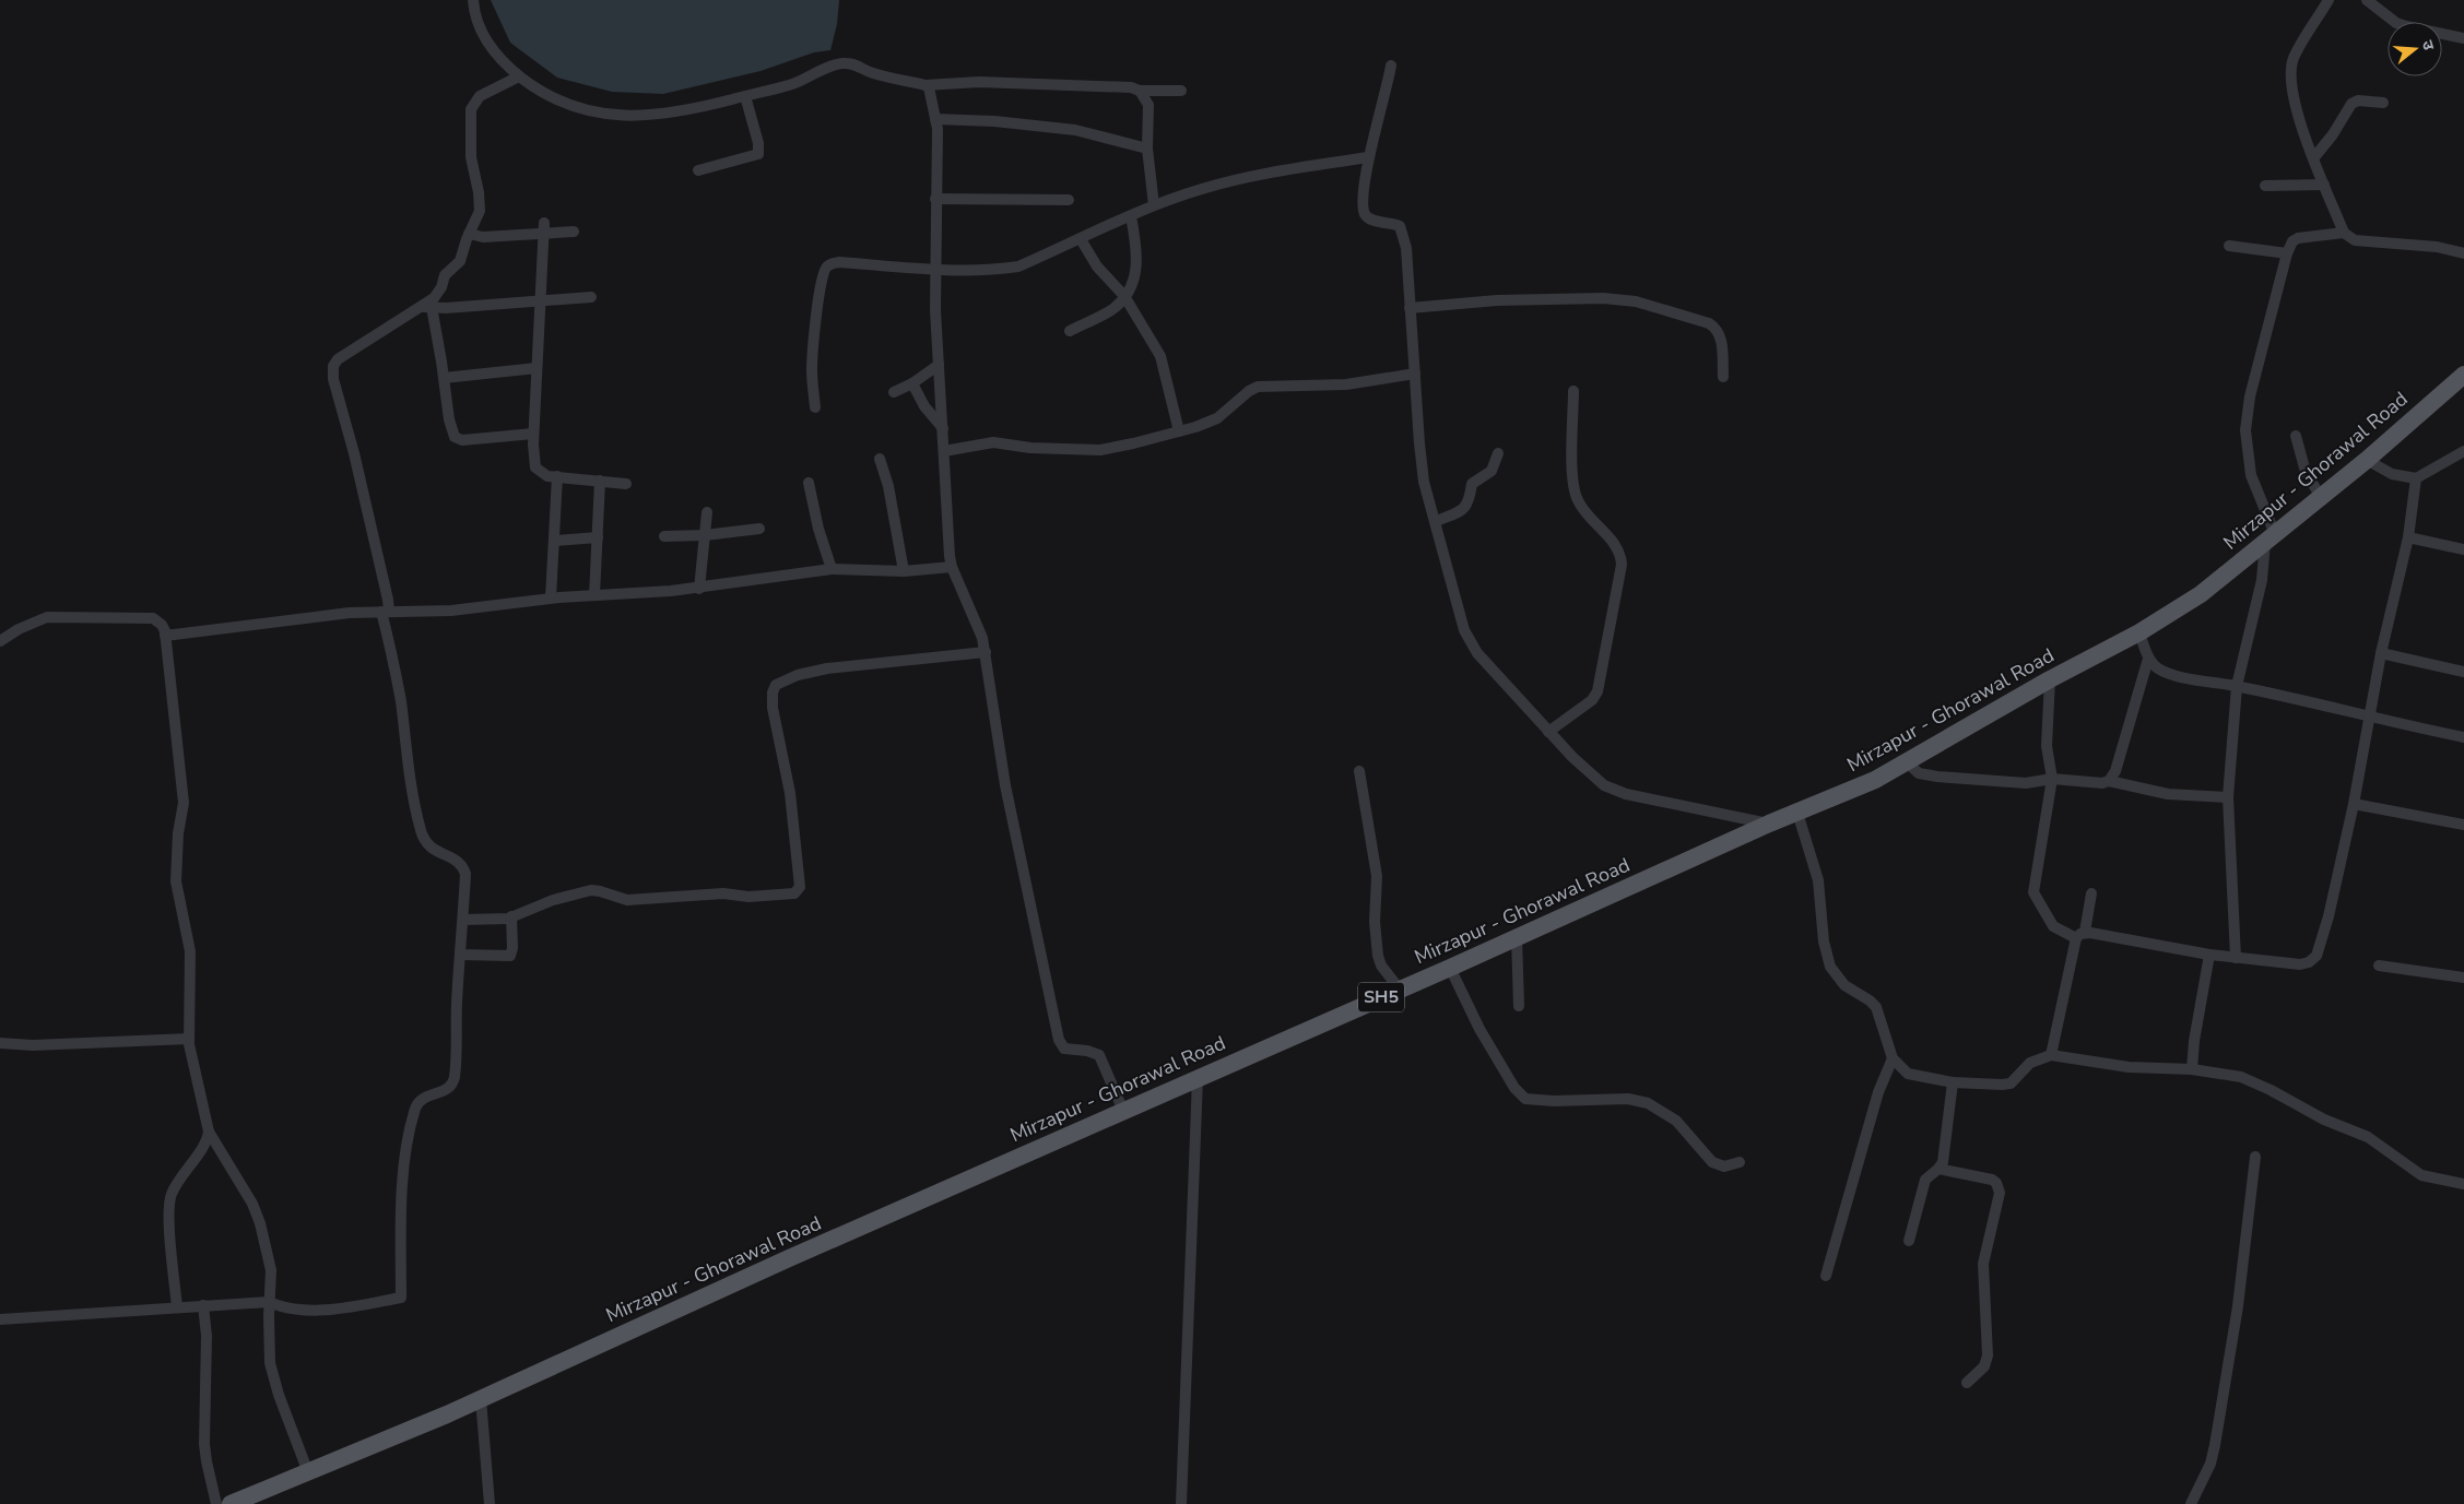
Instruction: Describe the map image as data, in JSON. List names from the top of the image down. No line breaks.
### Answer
{"streets":{"main road":["Mirzapur - Ghorawal Road","SH5"]},"north":"right"}
